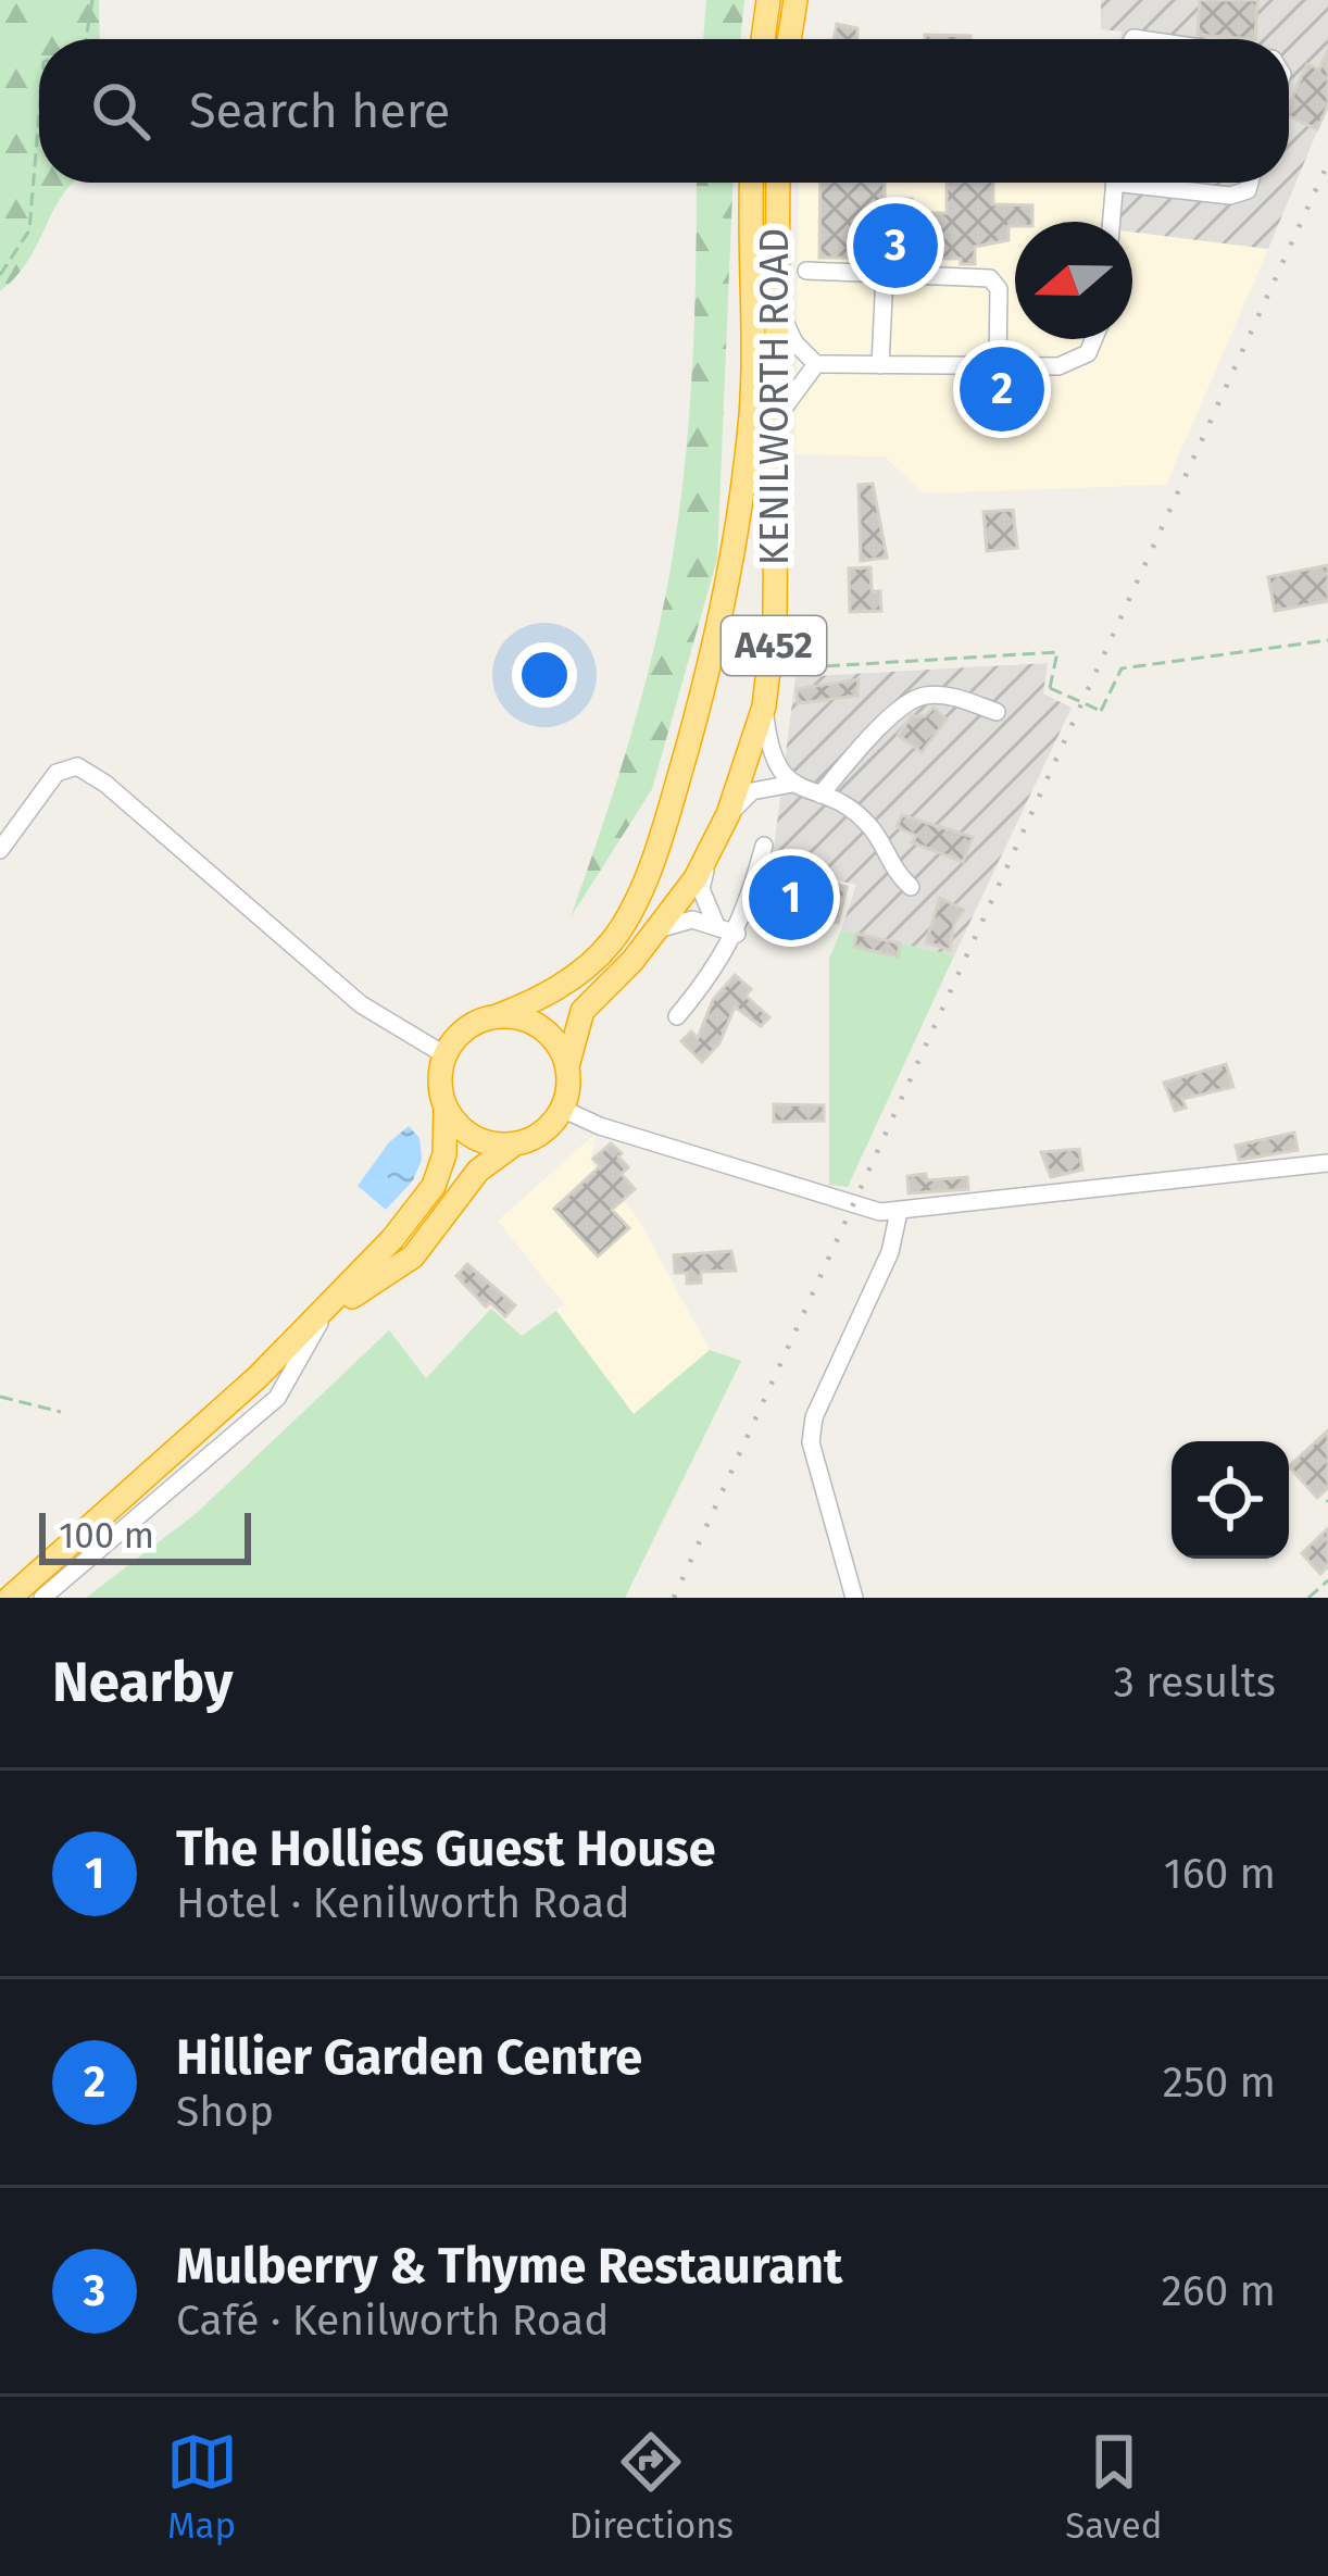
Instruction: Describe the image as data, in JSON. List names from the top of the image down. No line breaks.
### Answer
{"streets":{"highway":["KENILWORTH ROAD","A452"]},"crossings":[["KENILWORTH ROAD","A452"]],"scale_bar":"100 m","north":"left","page":{"search":"Search here","pins":["3","2","1"],"scale":"100 m","heading":["Nearby","3 results"],"list":[{"mark":"1","name":"The Hollies Guest House","note":"Hotel · Kenilworth Road","value":"160 m"},{"mark":"2","name":"Hillier Garden Centre","note":"Shop","value":"250 m"},{"mark":"3","name":"Mulberry & Thyme Restaurant","note":"Café · Kenilworth Road","value":"260 m"}],"nav":["Map","Directions","Saved"]}}
